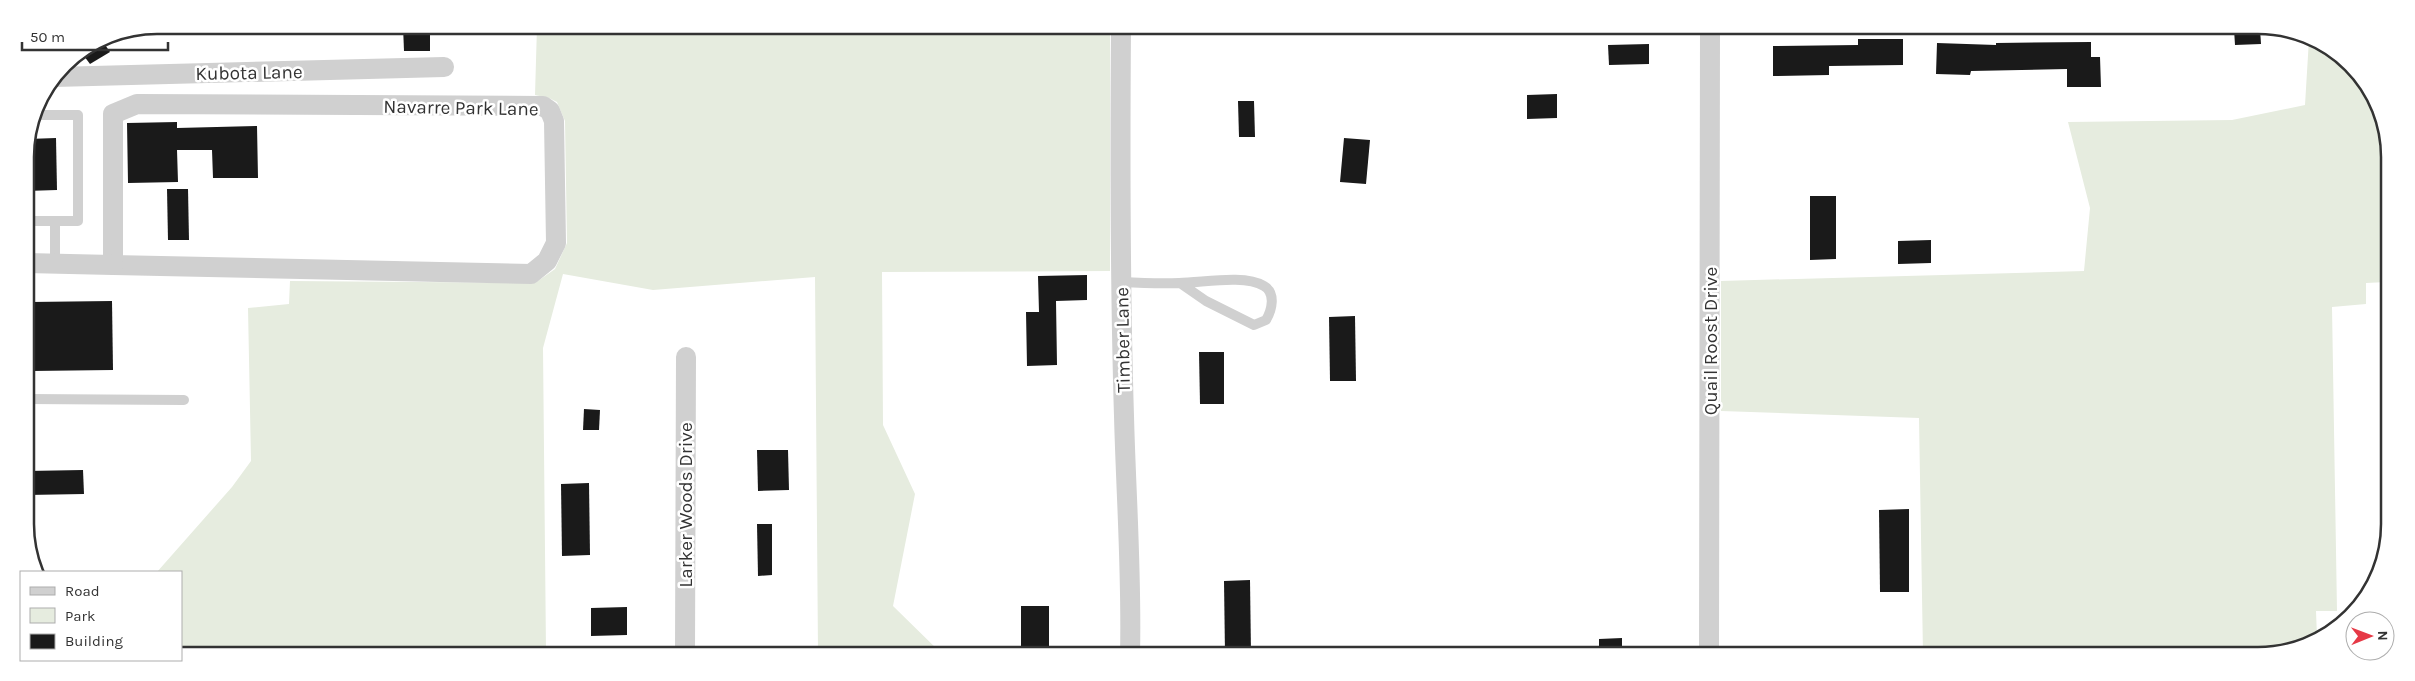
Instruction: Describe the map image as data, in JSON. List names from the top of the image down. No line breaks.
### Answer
{"streets":{"street":["Kubota Lane","Navarre Park Lane","Timber Lane","Quail Roost Drive","Larker Woods Drive"]},"legend":["Road","Park","Building"],"scale_bar":"50 m","north":"right"}
